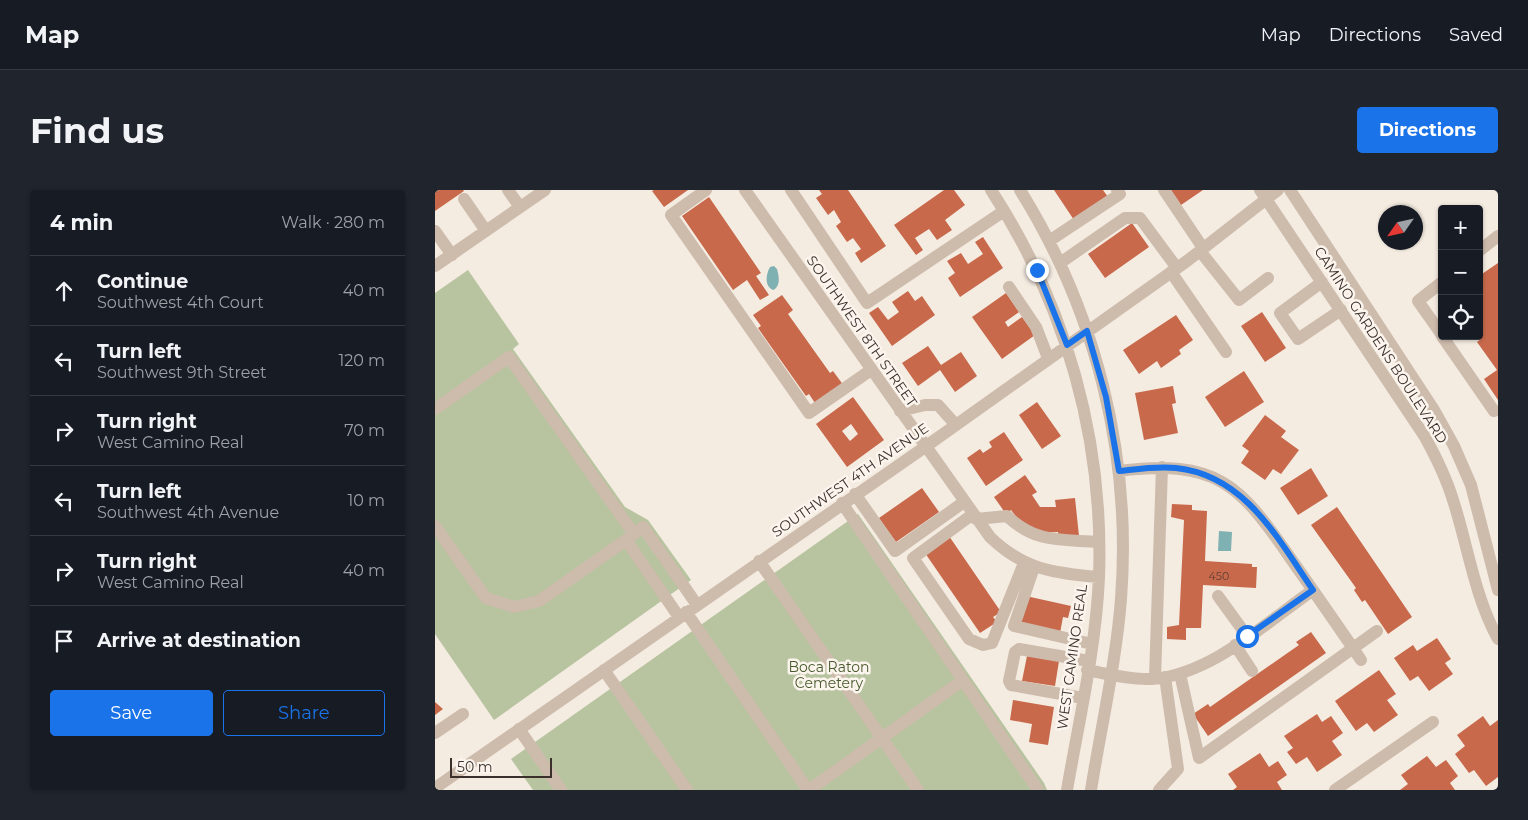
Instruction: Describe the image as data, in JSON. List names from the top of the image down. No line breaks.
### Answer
{"streets":{"street":["SOUTHWEST 8TH STREET","CAMINO GARDENS BOULEVARD","SOUTHWEST 4TH AVENUE","WEST CAMINO REAL"]},"crossings":[["SOUTHWEST 8TH STREET","SOUTHWEST 4TH AVENUE"],["SOUTHWEST 8TH STREET","WEST CAMINO REAL"],["CAMINO GARDENS BOULEVARD","SOUTHWEST 4TH AVENUE"],["SOUTHWEST 4TH AVENUE","WEST CAMINO REAL"]],"parks":["Boca Raton Cemetery"],"house_numbers":["450"],"scale_bar":"50 m","north":"bottom left","page":{"header":"Map","nav":["Map","Directions","Saved"],"buttons":["Directions",["Save","Share"]],"title":"Find us","heading":["4 min","Walk · 280 m"],"map_buttons":["+","−"],"list":[["Continue","Southwest 4th Court","40 m"],["Turn left","Southwest 9th Street","120 m"],["Turn right","West Camino Real","70 m"],["Turn left","Southwest 4th Avenue","10 m"],["Turn right","West Camino Real","40 m"],"Arrive at destination"],"scale":"50 m"}}
